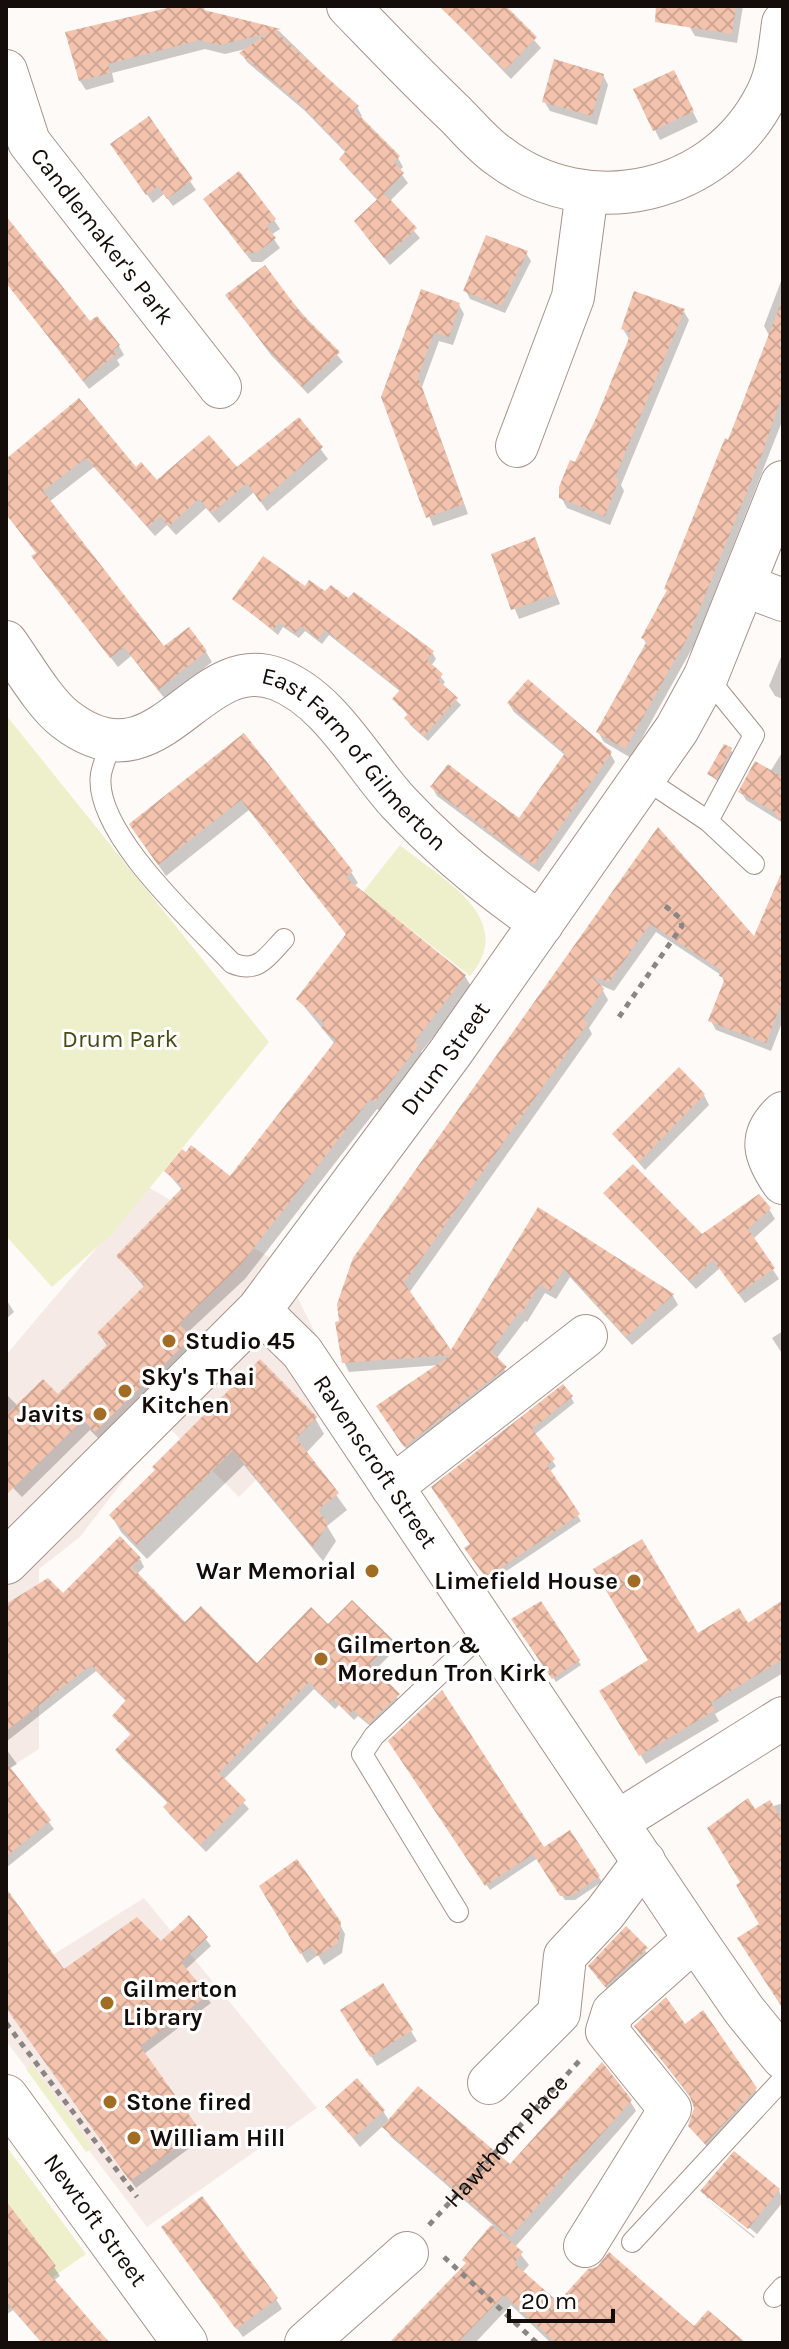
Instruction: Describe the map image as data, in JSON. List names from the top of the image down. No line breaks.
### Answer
{"streets":{"main road":["Drum Street","Newtoft Street"],"street":["Candlemaker's Park","East Farm of Gilmerton","Ravenscroft Street"],"path":["Hawthorn Place"]},"crossings":[["East Farm of Gilmerton","Drum Street"],["Drum Street","Ravenscroft Street"]],"parks":["Drum Park"],"places":["Studio 45","Sky's Thai Kitchen","Javits","War Memorial","Limefield House","Gilmerton & Moredun Tron Kirk","Gilmerton Library","Stone fired","William Hill"],"scale_bar":"20 m"}
